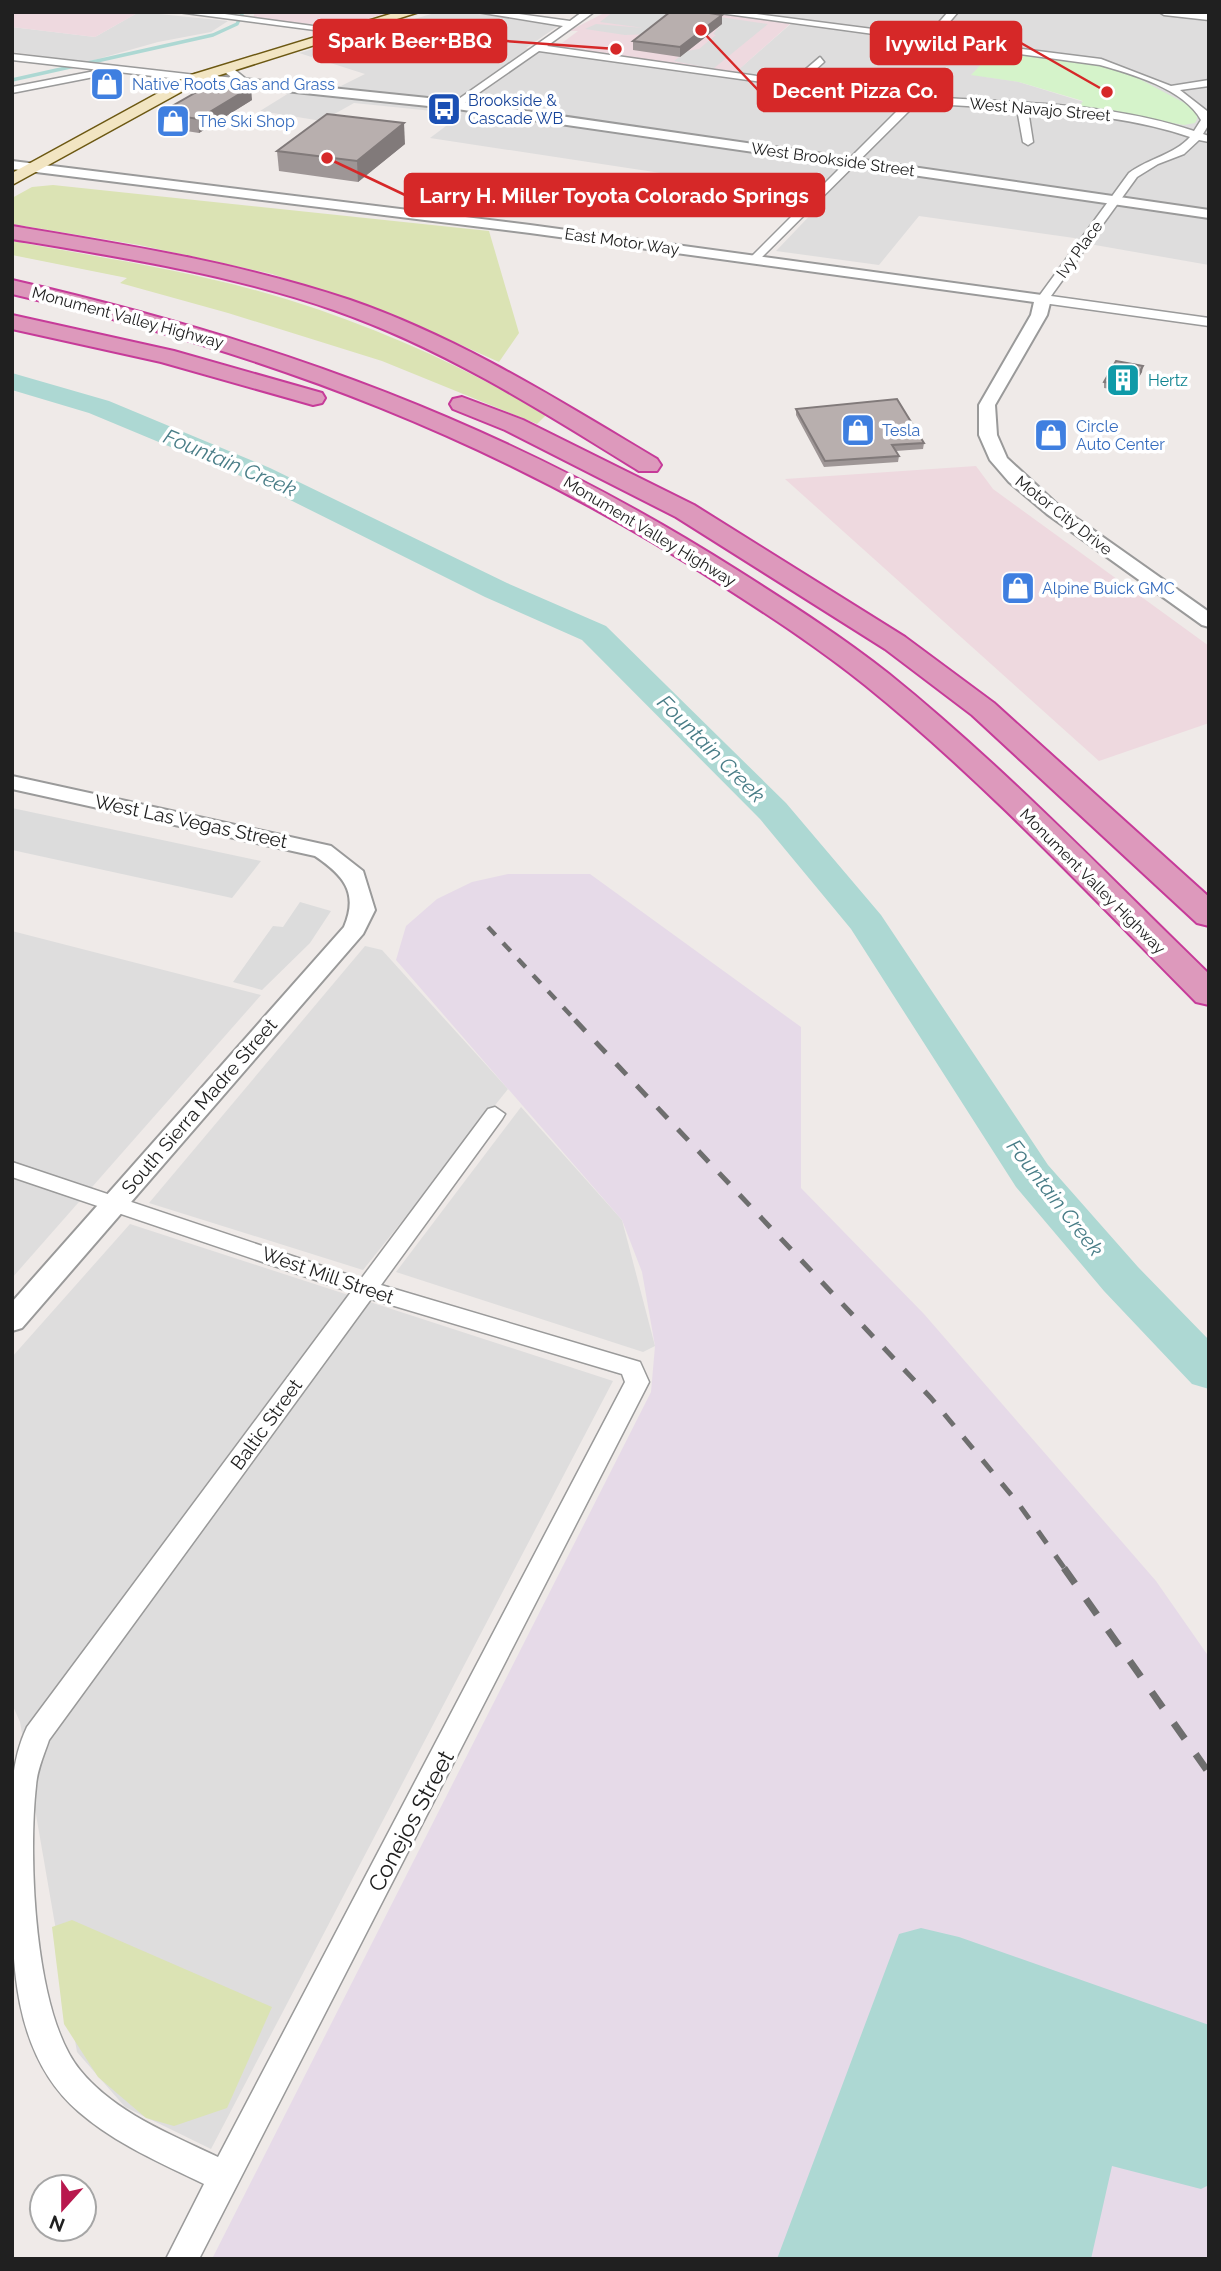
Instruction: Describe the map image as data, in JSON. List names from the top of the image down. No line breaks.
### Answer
{"streets":{"highway":["Monument Valley Highway"],"street":["West Navajo Street","West Brookside Street","East Motor Way","Ivy Place","Motor City Drive","West Las Vegas Street","South Sierra Madre Street","West Mill Street","Baltic Street","Conejos Street"]},"crossings":[["West Navajo Street","Ivy Place"],["West Brookside Street","Ivy Place"],["East Motor Way","Ivy Place"],["East Motor Way","Motor City Drive"],["Ivy Place","Motor City Drive"],["West Las Vegas Street","South Sierra Madre Street"],["South Sierra Madre Street","West Mill Street"],["West Mill Street","Baltic Street"],["West Mill Street","Conejos Street"],["Baltic Street","Conejos Street"]],"water":["Fountain Creek"],"places":{"other":["Decent Pizza Co.","Spark Beer+BBQ","Ivywild Park","Larry H. Miller Toyota Colorado Springs"],"shop":["Native Roots Gas and Grass","The Ski Shop","Tesla","Circle Auto Center","Alpine Buick GMC"],"bus stop":["Brookside & Cascade WB"],"building":["Hertz"]},"north":"bottom"}
